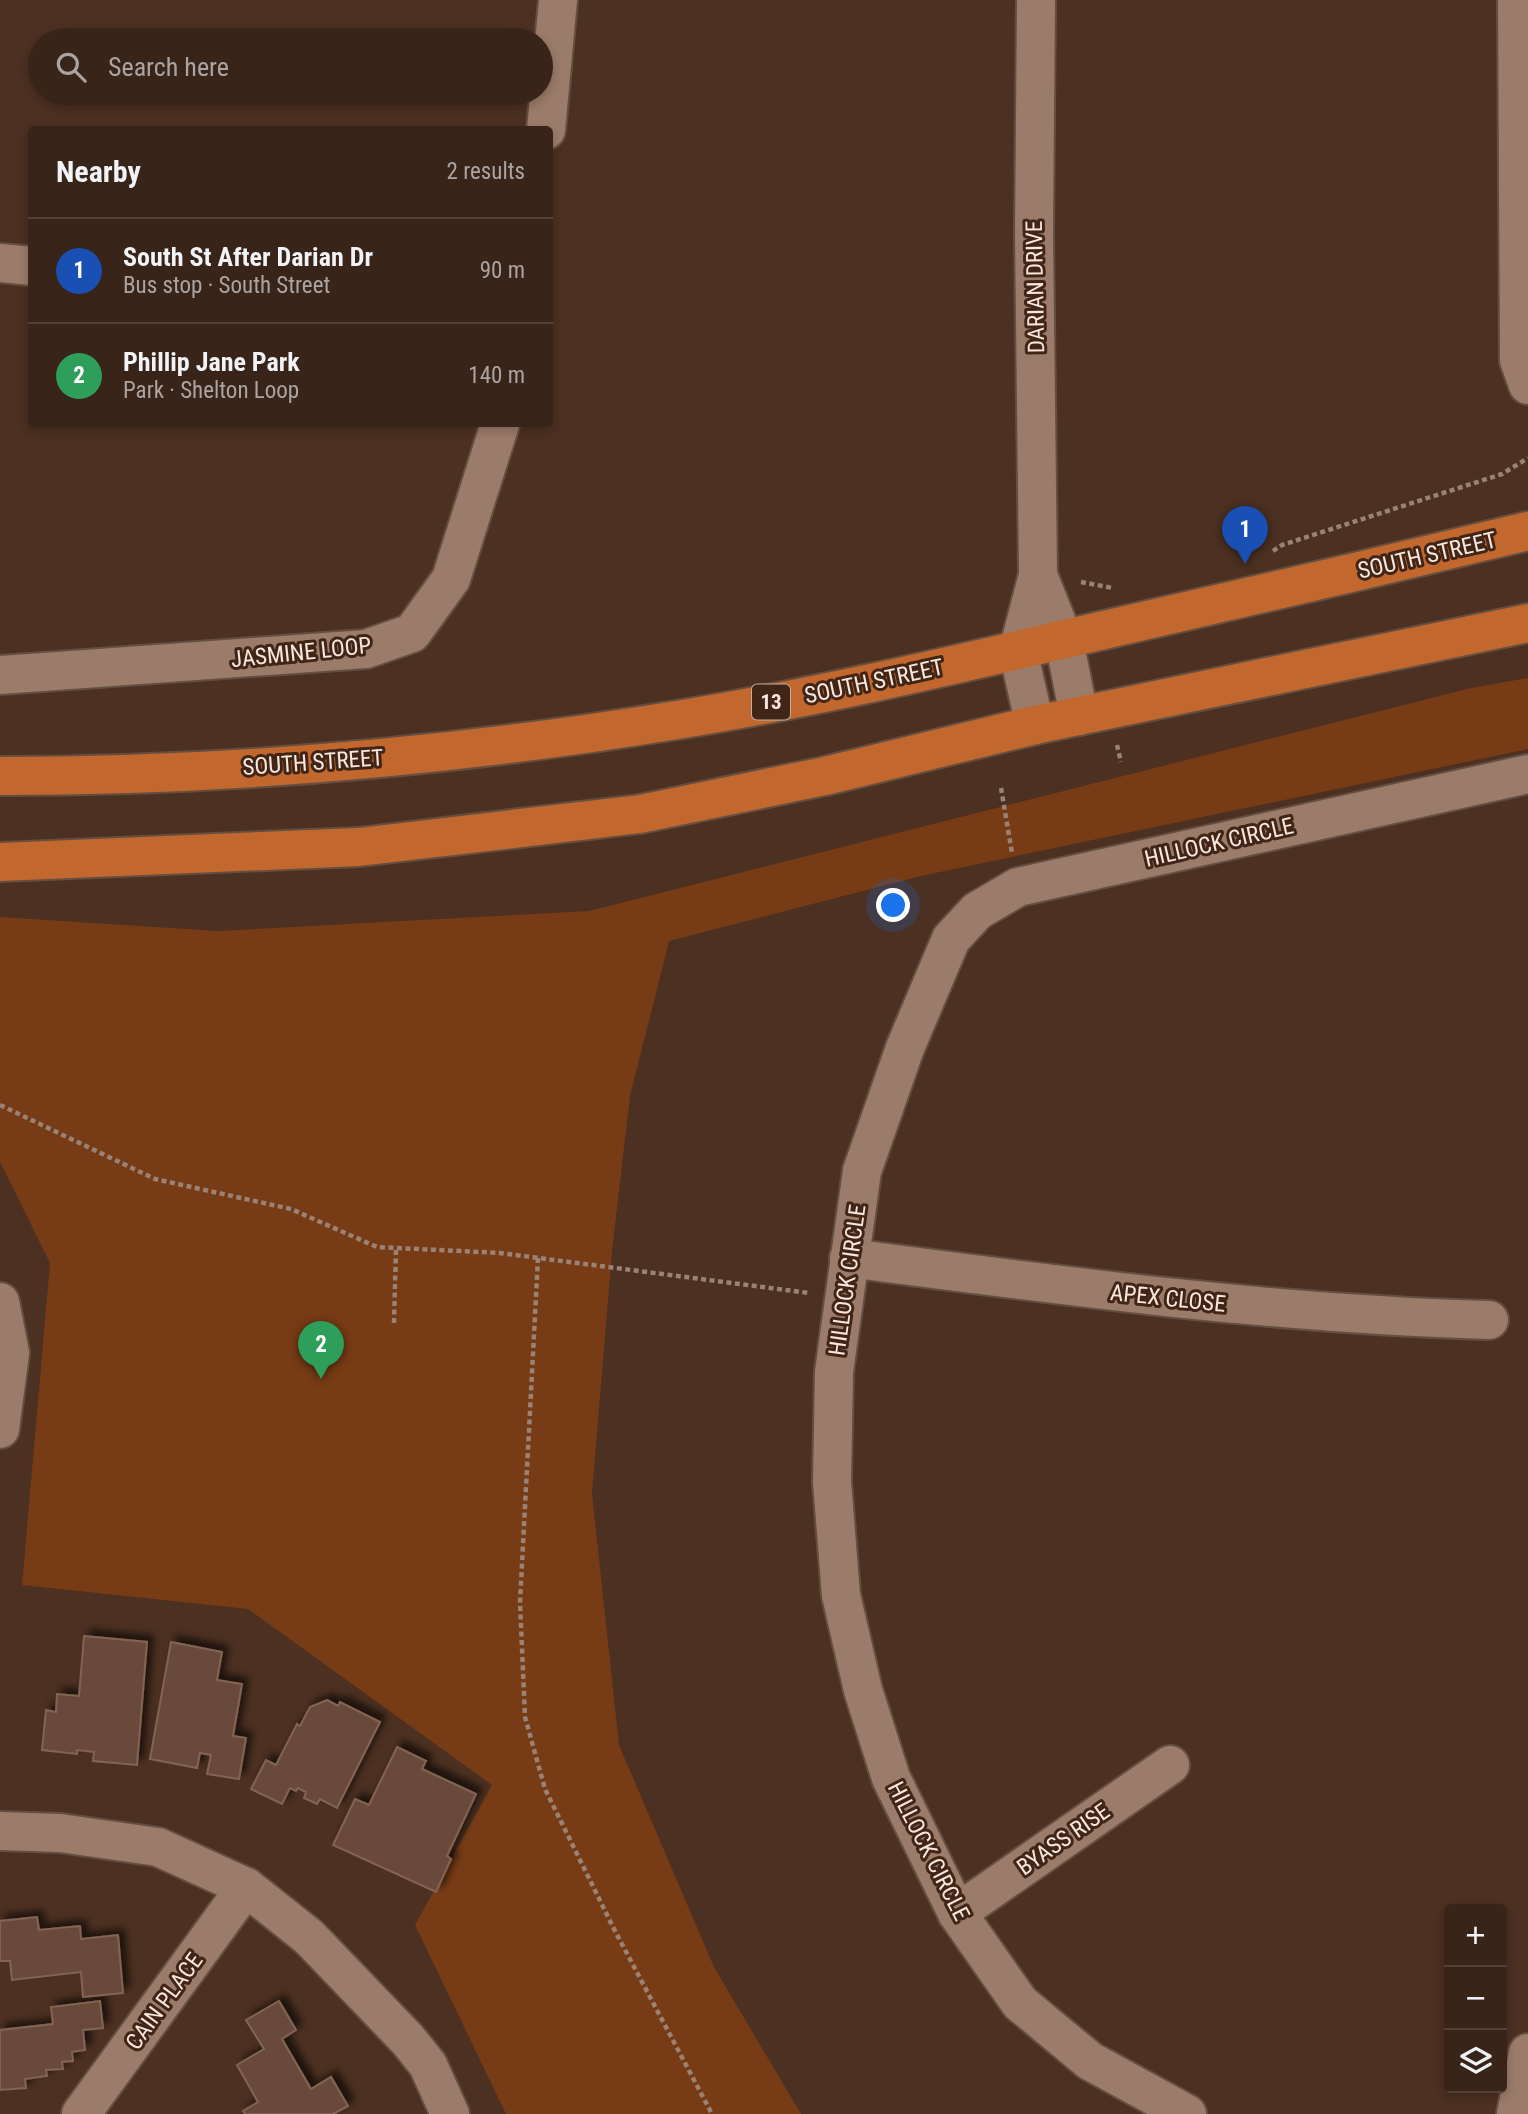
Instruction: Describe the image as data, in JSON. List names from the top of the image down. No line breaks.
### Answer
{"streets":{"highway":["SOUTH STREET","13"],"street":["DARIAN DRIVE","JASMINE LOOP","HILLOCK CIRCLE","APEX CLOSE","BYASS RISE","CAIN PLACE"]},"crossings":[["DARIAN DRIVE","SOUTH STREET"],["HILLOCK CIRCLE","APEX CLOSE"],["HILLOCK CIRCLE","BYASS RISE"]],"page":{"search":"Search here","heading":["Nearby","2 results"],"list":[{"mark":"1","name":"South St After Darian Dr","note":"Bus stop · South Street","value":"90 m"},{"mark":"2","name":"Phillip Jane Park","note":"Park · Shelton Loop","value":"140 m"}],"pins":["1","2"],"map_buttons":["+","−"]}}
